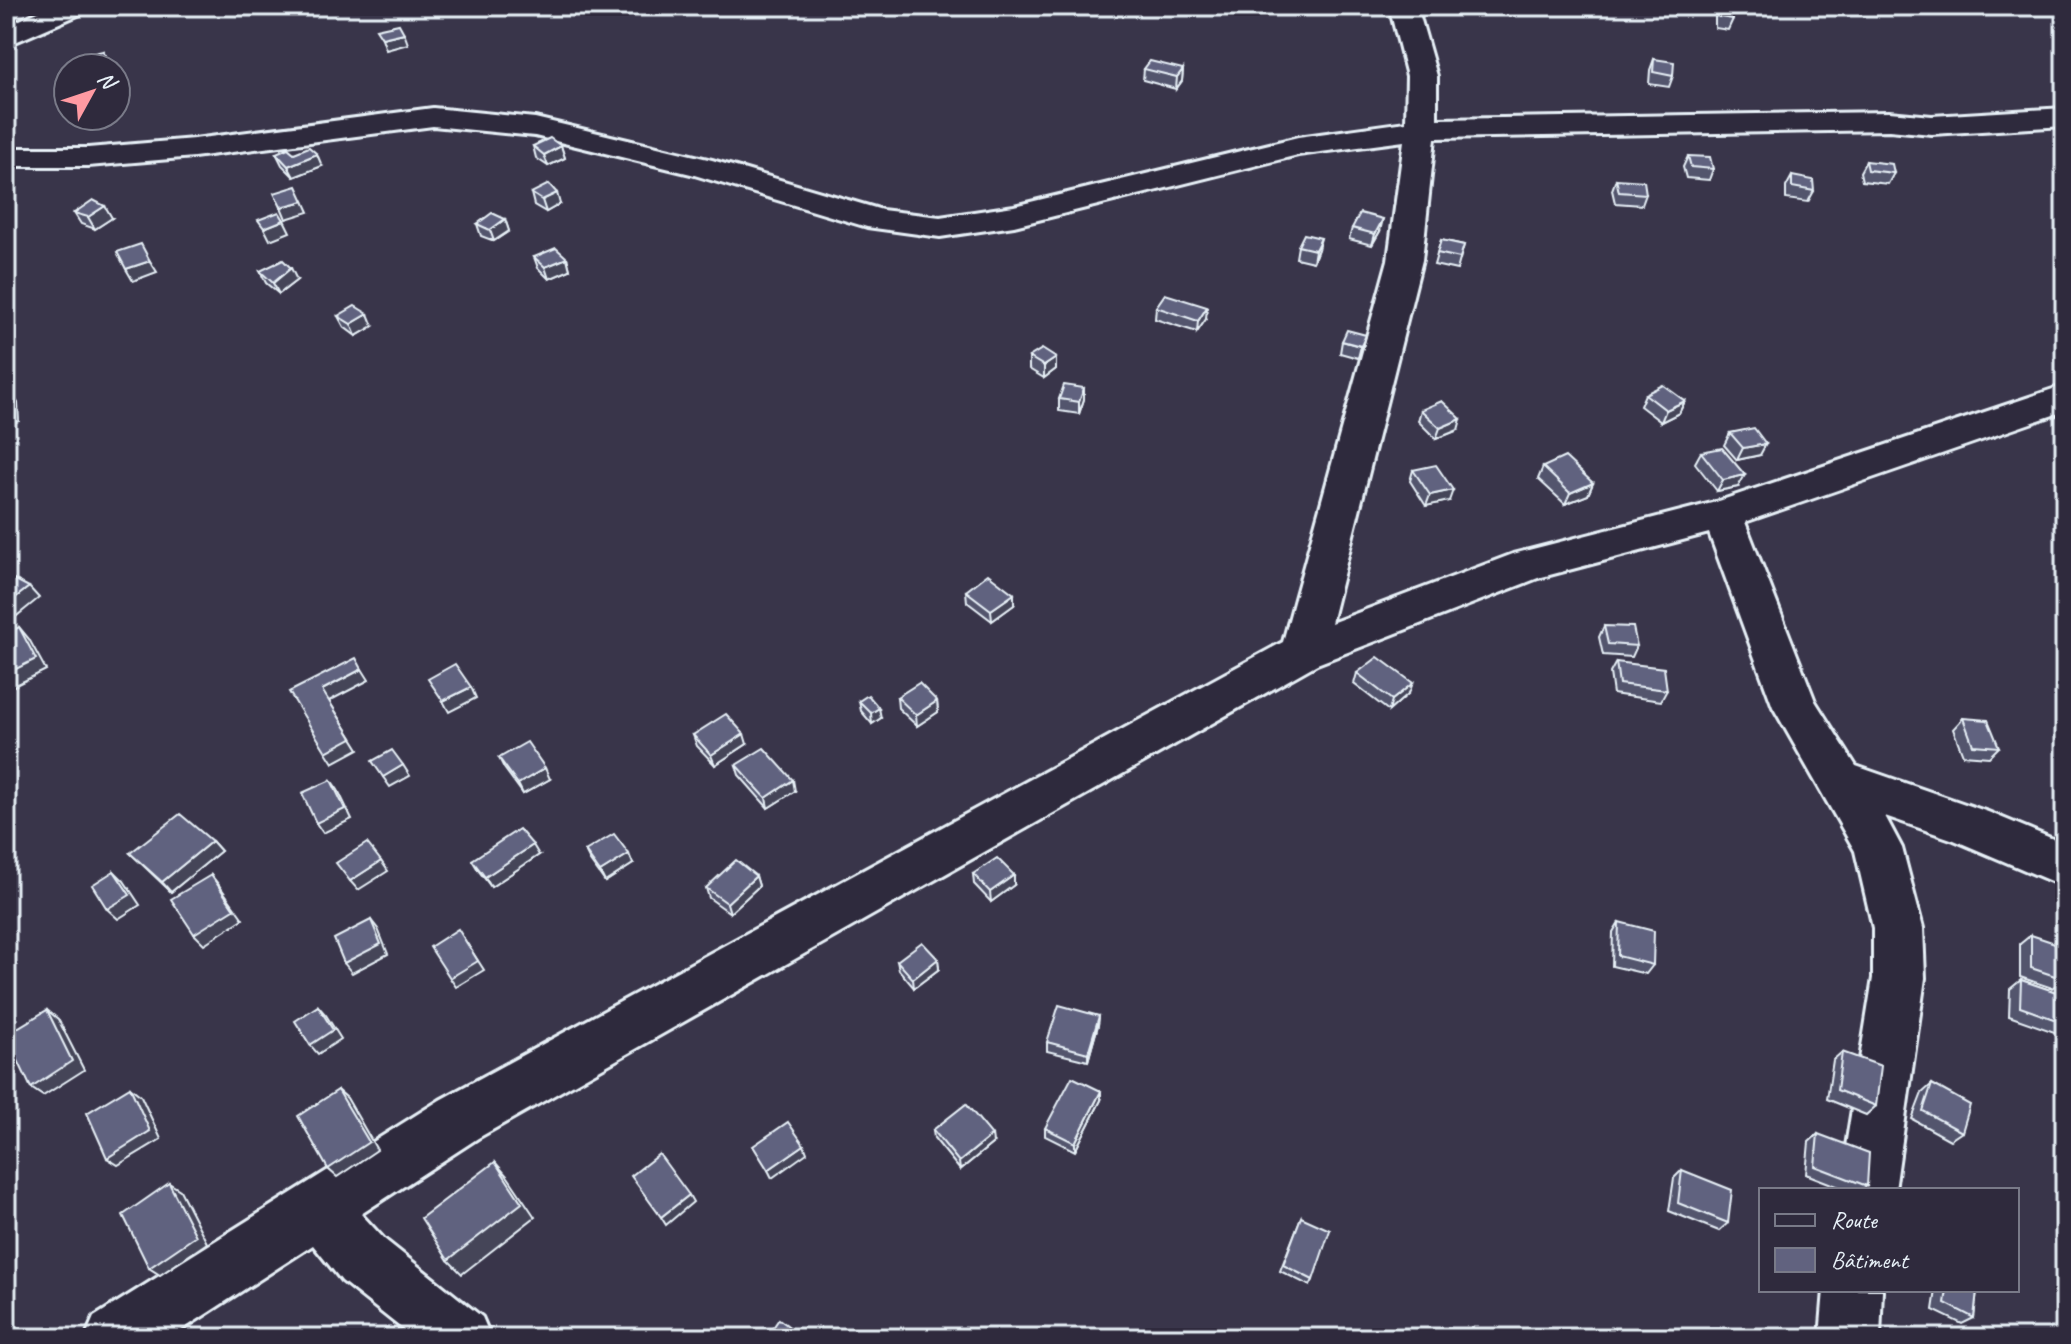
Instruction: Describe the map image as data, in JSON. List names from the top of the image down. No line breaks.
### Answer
{"legend":["Route","Bâtiment"],"north":"top right"}
